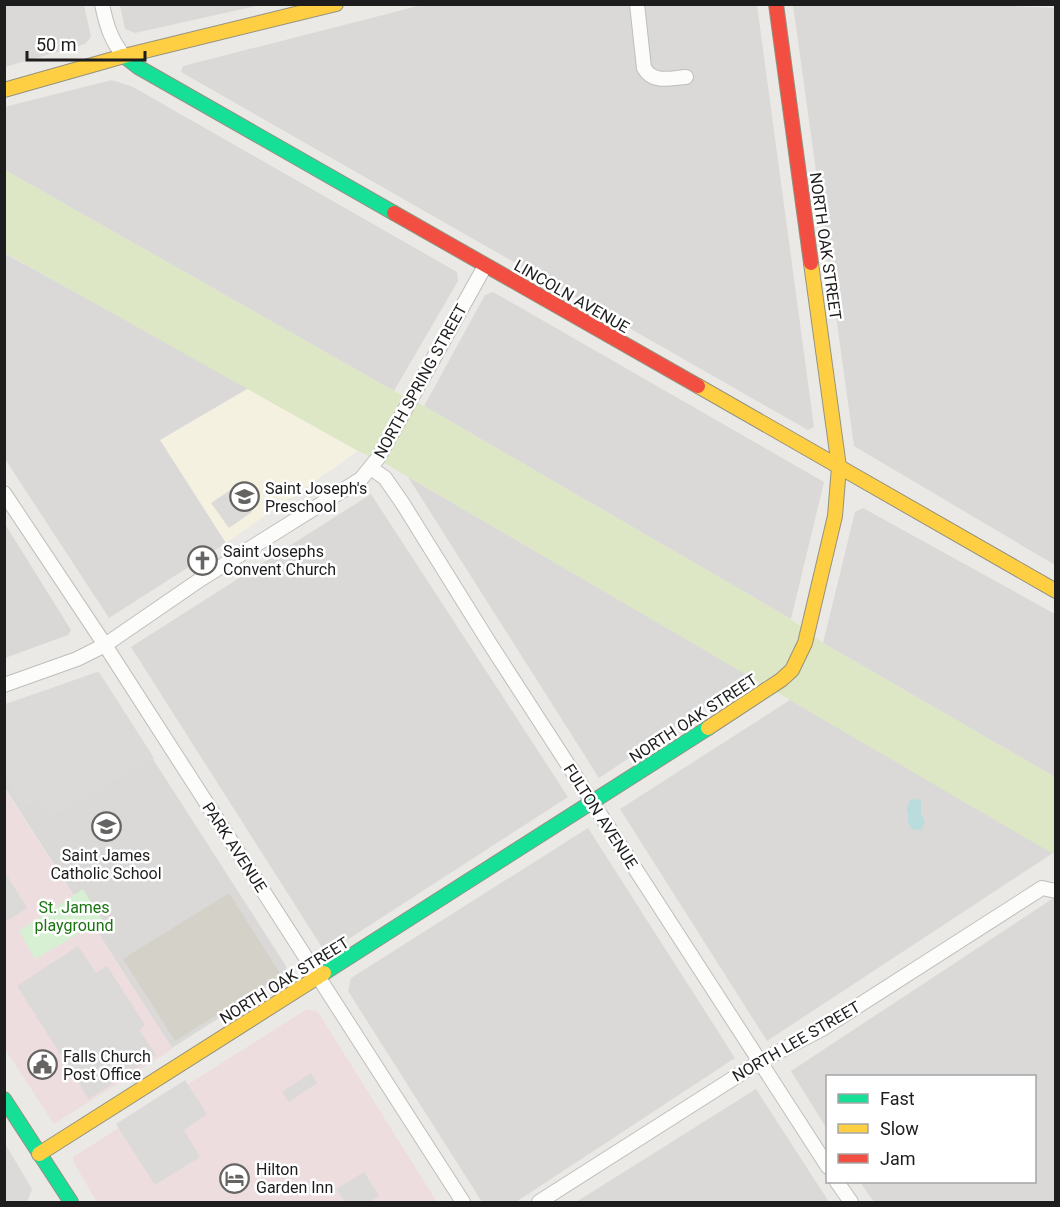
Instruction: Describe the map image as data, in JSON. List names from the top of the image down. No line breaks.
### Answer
{"streets":{"street":["NORTH OAK STREET","LINCOLN AVENUE","NORTH SPRING STREET","FULTON AVENUE","PARK AVENUE","NORTH LEE STREET"]},"crossings":[["NORTH OAK STREET","LINCOLN AVENUE"],["NORTH OAK STREET","FULTON AVENUE"],["NORTH OAK STREET","PARK AVENUE"],["LINCOLN AVENUE","NORTH SPRING STREET"],["NORTH SPRING STREET","FULTON AVENUE"],["NORTH SPRING STREET","PARK AVENUE"],["FULTON AVENUE","NORTH LEE STREET"]],"parks":["St. James playground"],"places":{"school or university":["Saint Joseph's Preschool","Saint James Catholic School"],"church":["Saint Josephs Convent Church"],"public building":["Falls Church Post Office"],"hotel":["Hilton Garden Inn"]},"legend":["Fast","Slow","Jam"],"scale_bar":"50 m"}
